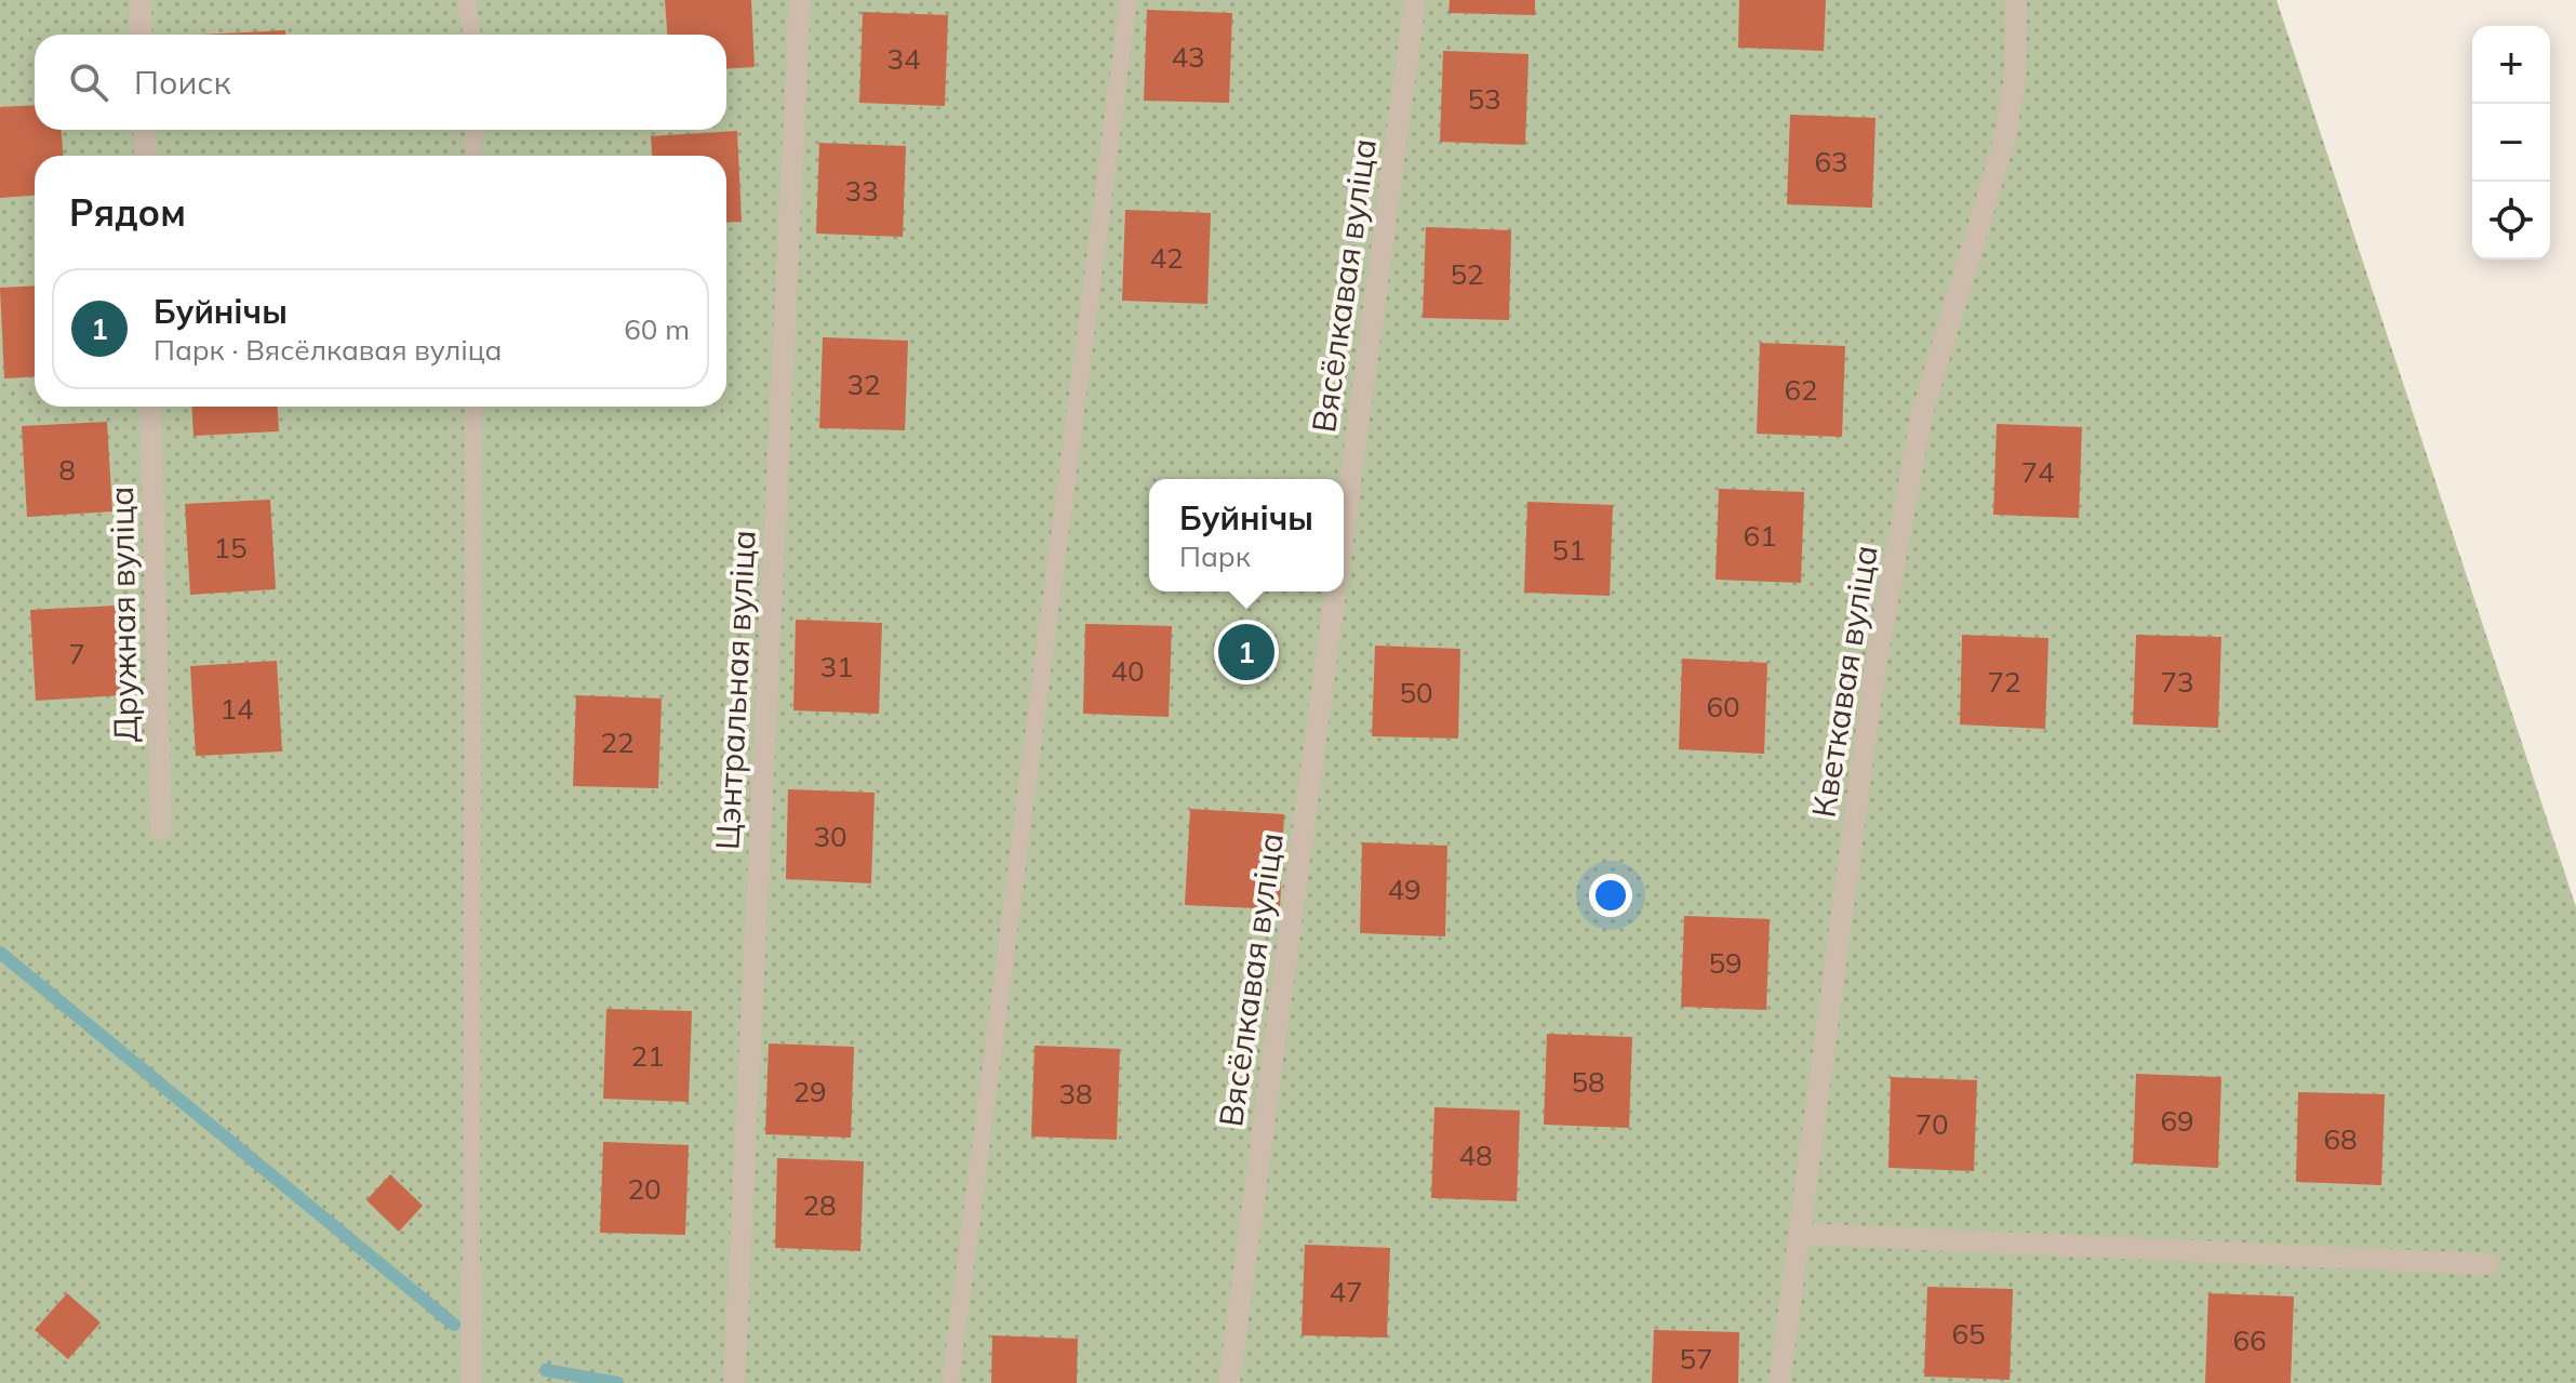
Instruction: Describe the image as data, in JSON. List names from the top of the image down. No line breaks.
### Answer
{"streets":{"street":["Вясёлкавая вуліца","Дружная вуліца","Кветкавая вуліца","Цэнтральная вуліца"]},"house_numbers":["43","34","53","63","33","42","52","32","62","8","74","61","15","51","7","31","40","72","73","50","60","14","22","30","49","59","21","58","29","38","69","70","68","48","20","28","47","65","66","57"],"page":{"map_buttons":["+","−"],"search":"Поиск","heading":"Рядом","list":[{"mark":"1","name":"Буйнічы","note":"Парк · Вясёлкавая вуліца","value":"60 m"}],"popup":["Буйнічы","Парк"],"pins":"1"}}
